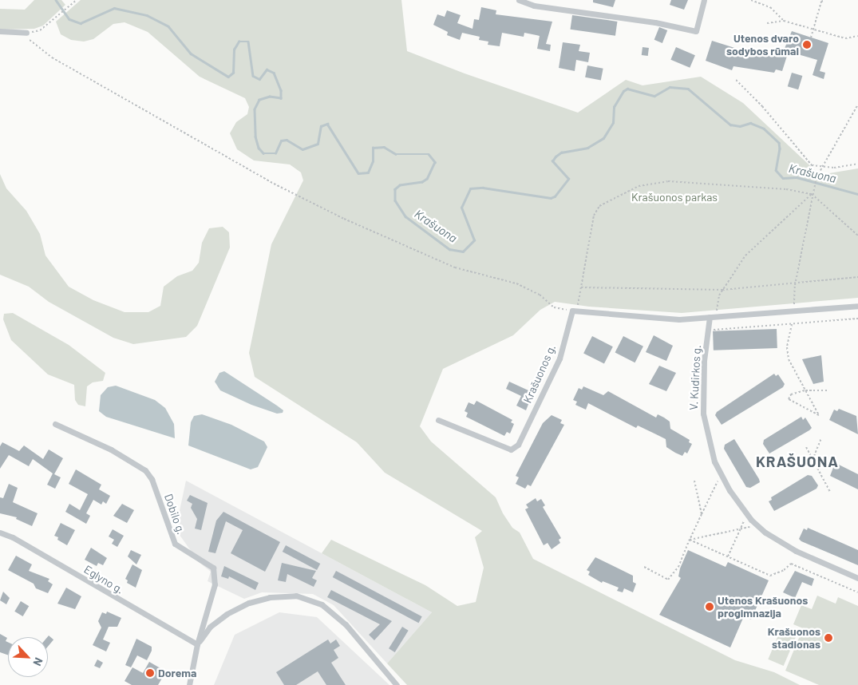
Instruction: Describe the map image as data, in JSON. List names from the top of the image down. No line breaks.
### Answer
{"streets":{"street":["Krašuonos g.","V. Kudirkos g.","Dobilo g.","Eglyno g."]},"crossings":[["Dobilo g.","Eglyno g."]],"districts":["KRAŠUONA"],"water":["Krašuona"],"parks":["Krašuonos parkas"],"places":["Utenos dvaro sodybos rūmai","Utenos Krašuonos progimnazija","Krašuonos stadionas","Dorema"],"north":"bottom right"}
